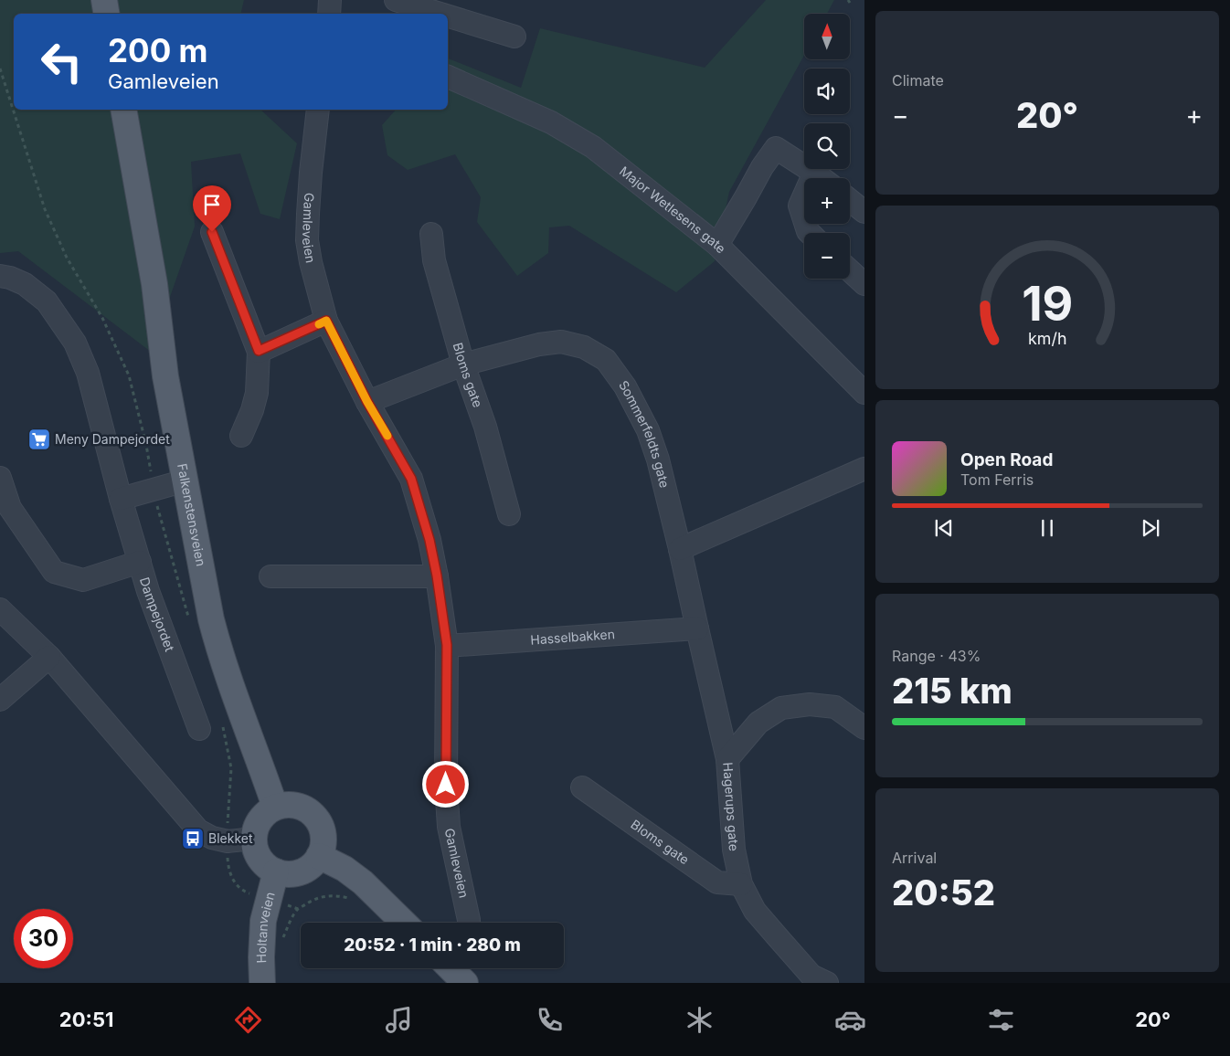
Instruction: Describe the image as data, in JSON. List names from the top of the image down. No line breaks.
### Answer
{"streets":{"main road":["Falkenstensveien","Holtanveien"],"street":["Major Wetlesens gate","Gamleveien","Bloms gate","Sommerfeldts gate","Dampejordet","Hasselbakken","Hagerups gate"]},"crossings":[["Gamleveien","Sommerfeldts gate"],["Gamleveien","Hasselbakken"],["Bloms gate","Sommerfeldts gate"],["Bloms gate","Hagerups gate"],["Sommerfeldts gate","Hasselbakken"],["Sommerfeldts gate","Hagerups gate"],["Falkenstensveien","Holtanveien"]],"places":{"supermarket":["Meny Dampejordet"],"bus stop":["Blekket"]},"north":"top","page":{"tile":["Climate",["Range · 43%","215 km"],["Arrival","20:52"]],"map_buttons":["+","−"],"turn":["200 m","Gamleveien"],"heat":["−","20°","+"],"song":["Open Road","Tom Ferris"],"limit":"30","trip":"20:52 · 1 min · 280 m","tabs":["20:51","20°"],"gauge":["19","km/h"]}}
